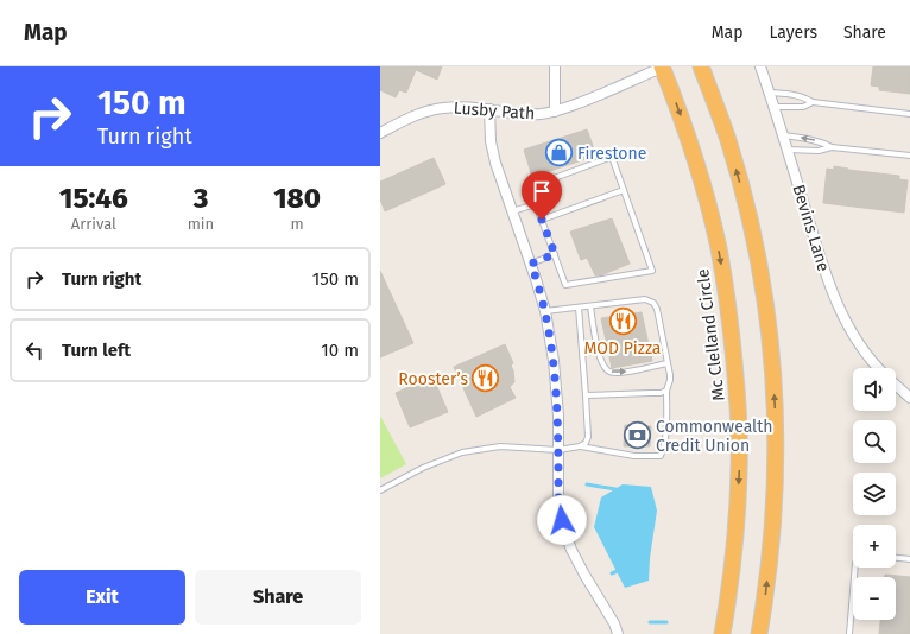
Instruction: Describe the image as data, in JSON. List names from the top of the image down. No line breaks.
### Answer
{"streets":{"highway":["Mc Clelland Circle"],"street":["Lusby Path","Bevins Lane"]},"crossings":[["Lusby Path","Mc Clelland Circle"]],"places":{"shop":["Firestone"],"restaurant":["MOD Pizza","Rooster’s"],"bank":["Commonwealth Credit Union"]},"page":{"header":"Map","nav":["Map","Layers","Share"],"turn":["150 m","Turn right"],"eta":["15:46","Arrival","3","min","180","m"],"list":[{"name":"Turn right","value":"150 m"},{"name":"Turn left","value":"10 m"}],"map_buttons":["+","−"],"buttons":["Exit","Share"]}}
